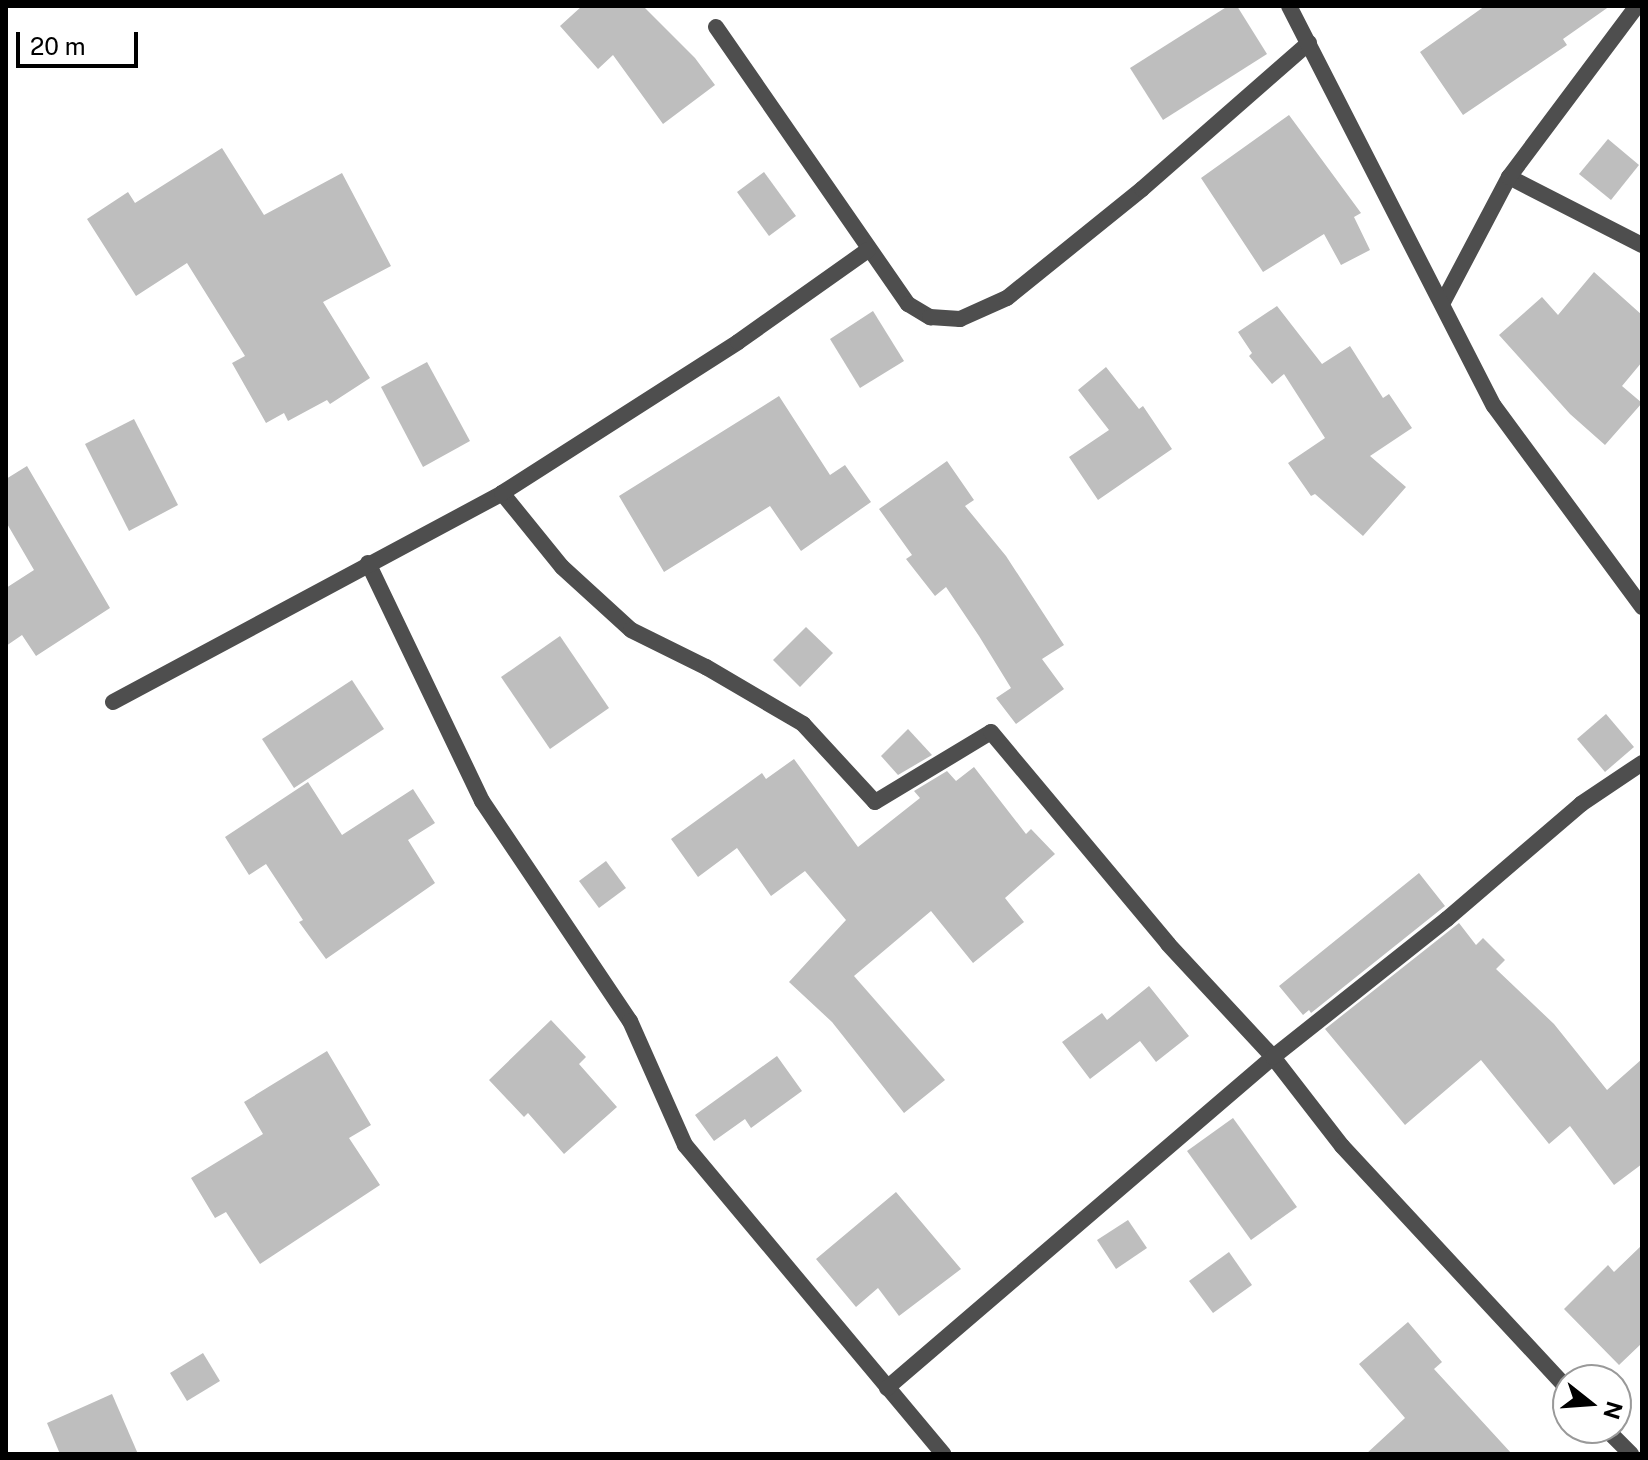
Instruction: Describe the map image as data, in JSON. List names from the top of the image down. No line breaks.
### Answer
{"scale_bar":"20 m","north":"right"}
